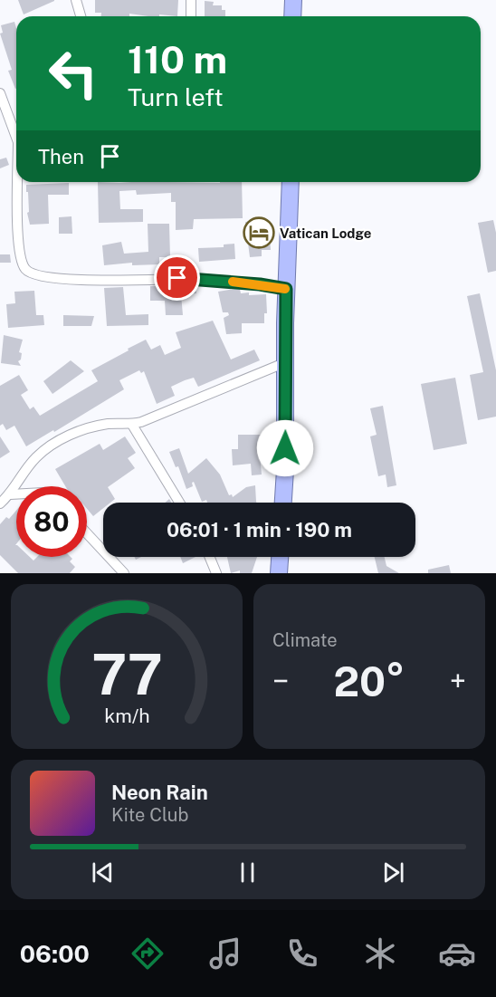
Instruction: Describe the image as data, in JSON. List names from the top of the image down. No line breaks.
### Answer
{"places":{"hotel":["Vatican Lodge"]},"page":{"turn":["110 m","Turn left"],"then":"Then","limit":"80","trip":"06:01 · 1 min · 190 m","tile":"Climate","heat":["−","20°","+"],"song":["Neon Rain","Kite Club"],"tabs":"06:00","gauge":["77","km/h"]}}
